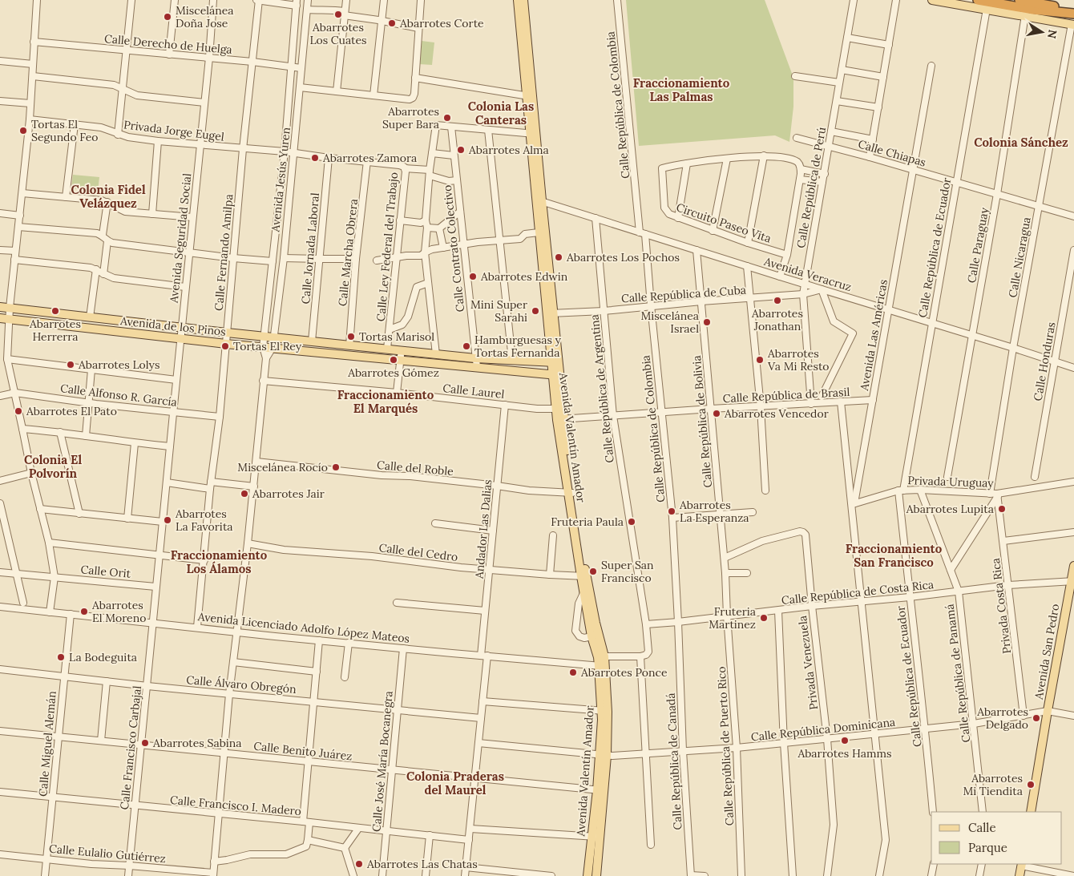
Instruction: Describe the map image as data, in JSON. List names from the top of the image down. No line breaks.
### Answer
{"streets":{"main road":["Avenida de los Pinos","Avenida Valentín Amador","Avenida San Pedro"],"street":["Calle Derecho de Huelga","Calle República de Colombia","Privada Jorge Eugel","Calle Chiapas","Avenida Jesús Yuren","Calle República de Perú","Circuito Paseo Vita","Avenida Seguridad Social","Calle Paraguay","Calle Ley Federal del Trabajo","Calle República de Ecuador","Calle Jornada Laboral","Calle Contrato Colectivo","Calle Fernando Amilpa","Calle Marcha Obrera","Calle Nicaragua","Avenida Veracruz","Calle República de Cuba","Avenida Las Américas","Calle Honduras","Calle República de Argentina","Calle Laurel","Calle Alfonso R. García","Calle República de Brasil","Calle República de Bolivia","Calle del Roble","Privada Uruguay","Andador Las Dalias","Calle del Cedro","Calle Orit","Calle República de Costa Rica","Privada Costa Rica","Avenida Licenciado Adolfo López Mateos","Privada Venezuela","Calle República de Panamá","Calle Álvaro Obregón","Calle República Dominicana","Calle Miguel Alemán","Calle República de Puerto Rico","Calle Francisco Carbajal","Calle Benito Juárez","Calle José María Bocanegra","Calle República de Canadá","Calle Francisco I. Madero","Calle Eulalio Gutiérrez"]},"crossings":[["Calle Derecho de Huelga","Avenida Jesús Yuren"],["Calle Derecho de Huelga","Avenida Seguridad Social"],["Calle Derecho de Huelga","Calle Fernando Amilpa"],["Calle República de Colombia","Avenida Veracruz"],["Calle República de Colombia","Calle República de Cuba"],["Calle República de Colombia","Calle República de Brasil"],["Calle República de Colombia","Calle República de Costa Rica"],["Calle República de Colombia","Calle República de Canadá"],["Privada Jorge Eugel","Avenida Jesús Yuren"],["Privada Jorge Eugel","Avenida Seguridad Social"],["Privada Jorge Eugel","Calle Ley Federal del Trabajo"],["Privada Jorge Eugel","Calle Jornada Laboral"],["Privada Jorge Eugel","Calle Fernando Amilpa"],["Privada Jorge Eugel","Calle Marcha Obrera"],["Calle Chiapas","Calle República de Perú"],["Calle Chiapas","Calle Paraguay"],["Calle Chiapas","Calle República de Ecuador"],["Calle Chiapas","Calle Nicaragua"],["Calle Chiapas","Avenida Las Américas"],["Avenida Jesús Yuren","Avenida de los Pinos"],["Avenida Jesús Yuren","Calle Laurel"],["Avenida Jesús Yuren","Calle del Roble"],["Avenida Jesús Yuren","Calle del Cedro"],["Avenida Jesús Yuren","Avenida Licenciado Adolfo López Mateos"],["Avenida Jesús Yuren","Calle Álvaro Obregón"],["Avenida Jesús Yuren","Calle Benito Juárez"],["Avenida Jesús Yuren","Calle Francisco I. Madero"],["Avenida Jesús Yuren","Calle Eulalio Gutiérrez"],["Calle República de Perú","Avenida Veracruz"],["Calle República de Perú","Calle República de Cuba"],["Calle República de Perú","Calle República de Brasil"],["Avenida Seguridad Social","Avenida de los Pinos"],["Avenida Seguridad Social","Calle Alfonso R. García"],["Avenida Seguridad Social","Calle Orit"],["Avenida Seguridad Social","Avenida Licenciado Adolfo López Mateos"],["Avenida Seguridad Social","Calle Francisco Carbajal"],["Calle Paraguay","Avenida Veracruz"],["Calle Ley Federal del Trabajo","Avenida de los Pinos"],["Calle República de Ecuador","Avenida Veracruz"],["Calle República de Ecuador","Privada Uruguay"],["Calle República de Ecuador","Calle República de Costa Rica"],["Calle República de Ecuador","Calle República Dominicana"],["Calle Jornada Laboral","Avenida de los Pinos"],["Calle Contrato Colectivo","Avenida de los Pinos"],["Calle Fernando Amilpa","Avenida de los Pinos"],["Calle Fernando Amilpa","Calle Alfonso R. García"],["Calle Fernando Amilpa","Avenida Licenciado Adolfo López Mateos"],["Calle Marcha Obrera","Avenida de los Pinos"],["Calle Nicaragua","Avenida Veracruz"],["Calle Nicaragua","Privada Uruguay"],["Avenida Veracruz","Calle República de Cuba"],["Avenida Veracruz","Avenida Las Américas"],["Avenida Veracruz","Calle Honduras"],["Avenida Veracruz","Calle República de Argentina"],["Avenida Veracruz","Calle República de Bolivia"],["Avenida Veracruz","Avenida Valentín Amador"],["Calle República de Cuba","Calle República de Argentina"],["Calle República de Cuba","Calle República de Bolivia"],["Calle República de Cuba","Avenida Valentín Amador"],["Avenida de los Pinos","Avenida Valentín Amador"],["Avenida Las Américas","Calle República de Brasil"],["Avenida Las Américas","Privada Uruguay"],["Calle República de Argentina","Calle República de Brasil"],["Calle República de Argentina","Calle República de Costa Rica"],["Calle Laurel","Avenida Valentín Amador"],["Calle Laurel","Andador Las Dalias"],["Calle República de Brasil","Calle República de Bolivia"],["Calle República de Brasil","Avenida Valentín Amador"],["Calle República de Bolivia","Calle República de Costa Rica"],["Calle República de Bolivia","Privada Venezuela"],["Calle República de Bolivia","Calle República de Puerto Rico"],["Avenida Valentín Amador","Calle del Roble"],["Avenida Valentín Amador","Calle del Cedro"],["Avenida Valentín Amador","Avenida Licenciado Adolfo López Mateos"],["Avenida Valentín Amador","Calle República Dominicana"],["Avenida Valentín Amador","Calle Benito Juárez"],["Calle del Roble","Andador Las Dalias"],["Privada Uruguay","Privada Costa Rica"],["Privada Uruguay","Calle República de Panamá"],["Andador Las Dalias","Calle del Cedro"],["Andador Las Dalias","Avenida Licenciado Adolfo López Mateos"],["Andador Las Dalias","Calle Álvaro Obregón"],["Andador Las Dalias","Calle República Dominicana"],["Andador Las Dalias","Calle Benito Juárez"],["Andador Las Dalias","Calle Francisco I. Madero"],["Calle República de Costa Rica","Privada Costa Rica"],["Calle República de Costa Rica","Avenida San Pedro"],["Calle República de Costa Rica","Privada Venezuela"],["Calle República de Costa Rica","Calle República de Panamá"],["Calle República de Costa Rica","Calle República de Puerto Rico"],["Calle República de Costa Rica","Calle República de Canadá"],["Privada Costa Rica","Calle República Dominicana"],["Avenida Licenciado Adolfo López Mateos","Calle Miguel Alemán"],["Avenida Licenciado Adolfo López Mateos","Calle Francisco Carbajal"],["Avenida Licenciado Adolfo López Mateos","Calle José María Bocanegra"],["Avenida San Pedro","Calle República Dominicana"],["Privada Venezuela","Calle República Dominicana"],["Calle República de Panamá","Calle República Dominicana"],["Calle Álvaro Obregón","Calle Miguel Alemán"],["Calle Álvaro Obregón","Calle Francisco Carbajal"],["Calle Álvaro Obregón","Calle José María Bocanegra"],["Calle República Dominicana","Calle República de Puerto Rico"],["Calle República Dominicana","Calle República de Canadá"],["Calle Miguel Alemán","Calle Benito Juárez"],["Calle Miguel Alemán","Calle Francisco I. Madero"],["Calle Miguel Alemán","Calle Eulalio Gutiérrez"],["Calle Francisco Carbajal","Calle Benito Juárez"],["Calle Francisco Carbajal","Calle Francisco I. Madero"],["Calle Francisco Carbajal","Calle Eulalio Gutiérrez"],["Calle Benito Juárez","Calle José María Bocanegra"],["Calle José María Bocanegra","Calle Francisco I. Madero"]],"districts":["Fraccionamiento Las Palmas","Colonia Las Canteras","Colonia Sánchez","Colonia Fidel Velázquez","Fraccionamiento El Marqués","Colonia El Polvorín","Fraccionamiento San Francisco","Fraccionamiento Los Álamos","Colonia Praderas del Maurel"],"places":["Abarrotes Los Cuates","Miscelánea Doña Jose","Abarrotes Corte","Abarrotes Super Bara","Tortas El Segundo Feo","Abarrotes Alma","Abarrotes Zamora","Abarrotes Los Pochos","Abarrotes Edwin","Abarrotes Jonathan","Abarrotes Herrerra","Mini Super Sarahi","Miscelánea Israel","Tortas Marisol","Tortas El Rey","Hamburguesas y Tortas Fernanda","Abarrotes Gómez","Abarrotes Va Mi Resto","Abarrotes Lolys","Abarrotes El Pato","Abarrotes Vencedor","Miscelánea Rocío","Abarrotes Jair","Abarrotes Lupita","Abarrotes La Esperanza","Abarrotes La Favorita","Fruteria Paula","Super San Francisco","Abarrotes El Moreno","Fruteria Martinez","La Bodeguita","Abarrotes Ponce","Abarrotes Delgado","Abarrotes Hamms","Abarrotes Sabina","Abarrotes Mi Tiendita","Abarrotes Las Chatas"],"legend":["Calle","Parque"],"north":"right"}
